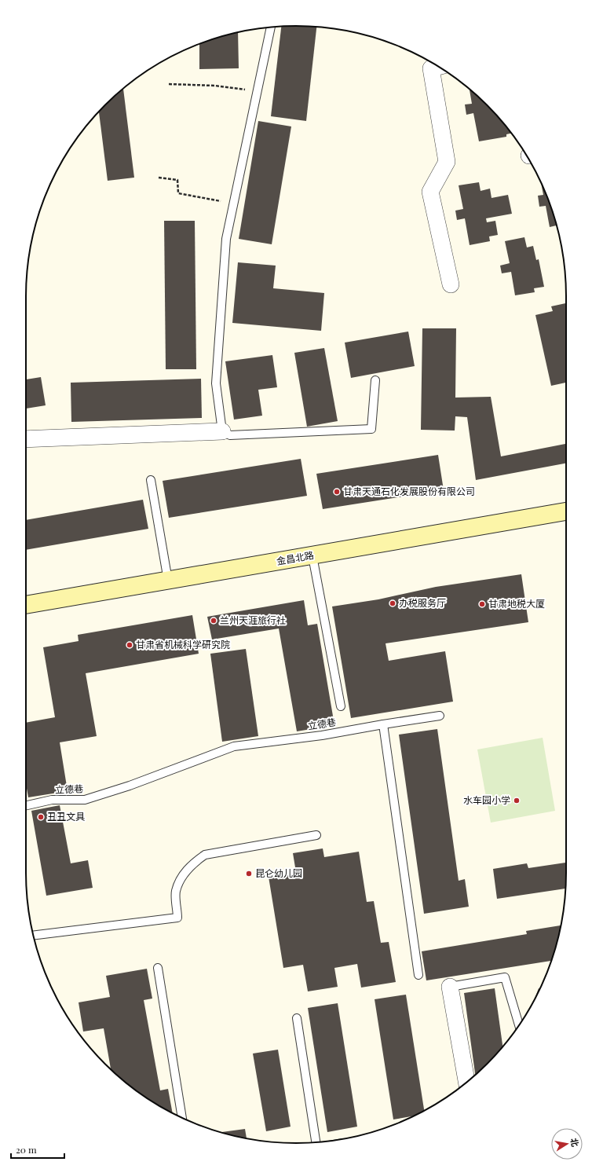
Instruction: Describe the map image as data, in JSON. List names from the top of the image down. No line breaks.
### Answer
{"streets":{"main road":["金昌北路"],"lane":["立德巷"]},"places":["甘肃天通石化发展股份有限公司","办税服务厅","甘肃地税大厦","兰州天涯旅行社","甘肃省机械科学研究院","水车园小学","丑丑文具","昆仑幼儿园"],"scale_bar":"20 m","north":"right"}
